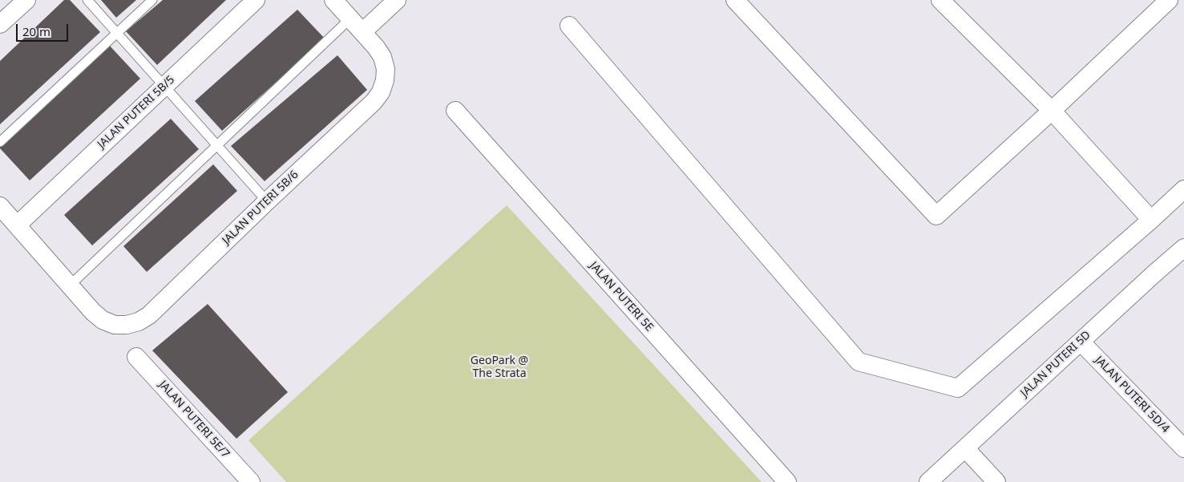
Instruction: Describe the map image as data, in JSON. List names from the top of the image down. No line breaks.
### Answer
{"streets":{"street":["JALAN PUTERI 5B/5","JALAN PUTERI 5B/6","JALAN PUTERI 5E","JALAN PUTERI 5D","JALAN PUTERI 5D/4","JALAN PUTERI 5E/7"]},"crossings":[["JALAN PUTERI 5D","JALAN PUTERI 5D/4"]],"parks":["GeoPark @ The Strata"],"scale_bar":"20 m"}
